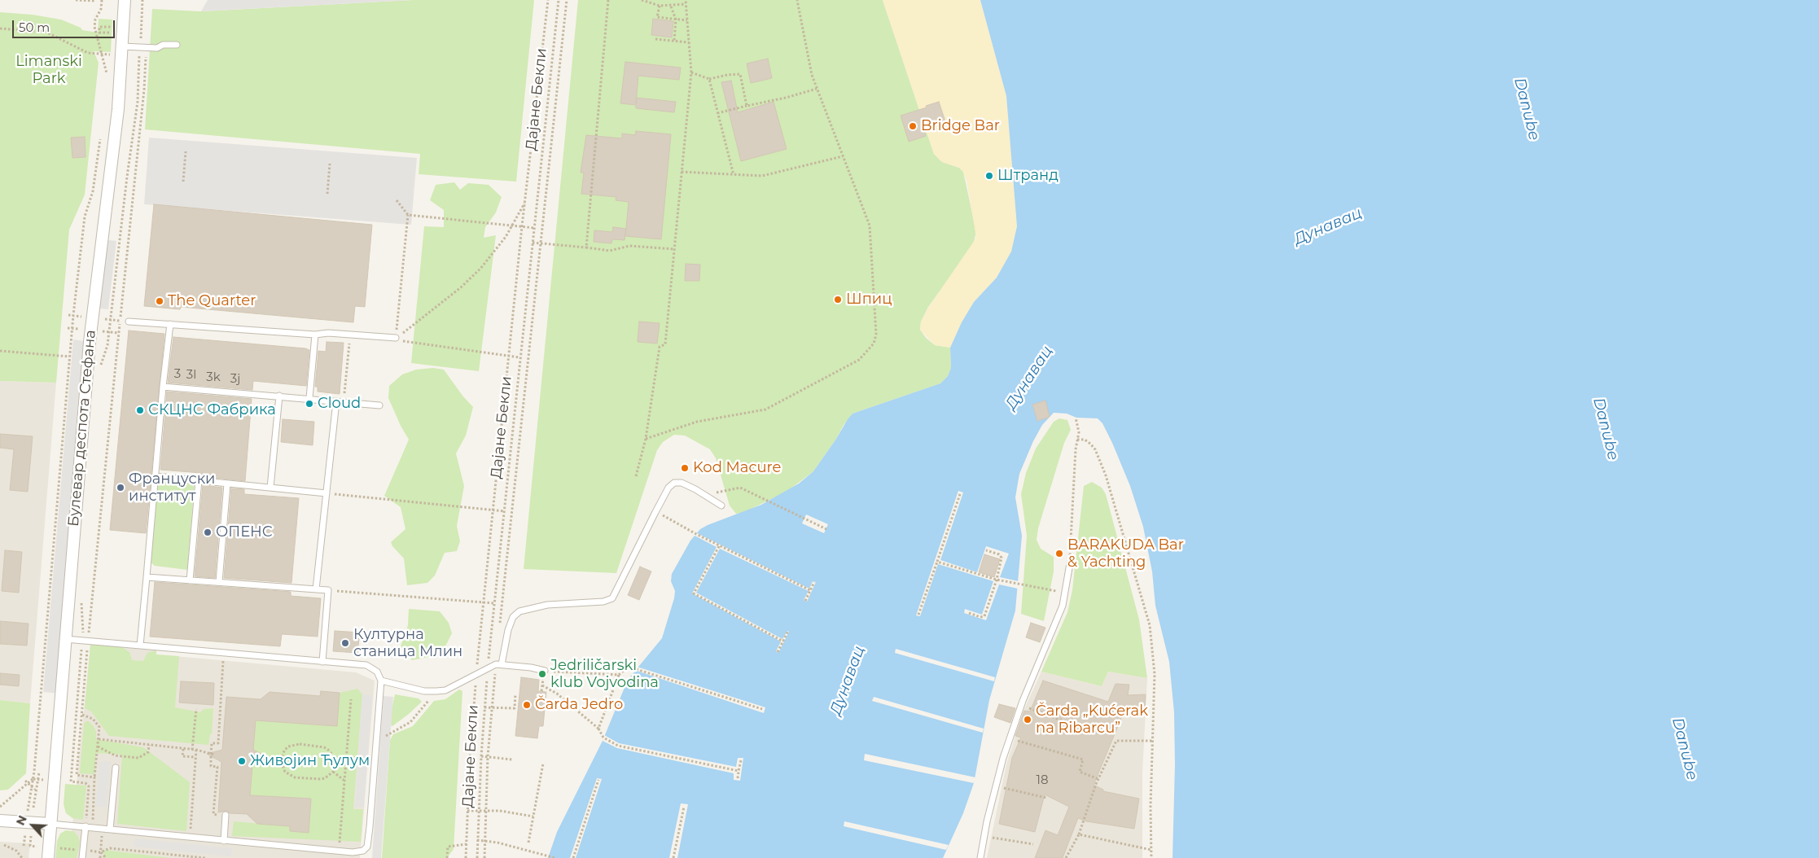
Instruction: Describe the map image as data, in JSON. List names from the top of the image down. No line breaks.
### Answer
{"streets":{"street":["Булевар деспота Стефана"],"path":["Дајане Бекли"]},"water":["Danube","Дунавац"],"parks":["Limanski Park"],"places":["Bridge Bar","Штранд","Шпиц","The Quarter","Cloud","СКЦНС Фабрика","Kod Macure","Француски институт","ОПЕНС","BARAKUDA Bar & Yachting","Културна станица Млин","Jedriličarski klub Vojvodina","Čarda Jedro","Čarda „Kućerak na Ribarcu”","Живојин Ћулум"],"house_numbers":["3","3l","3k","3j","18"],"scale_bar":"50 m","north":"top left"}
